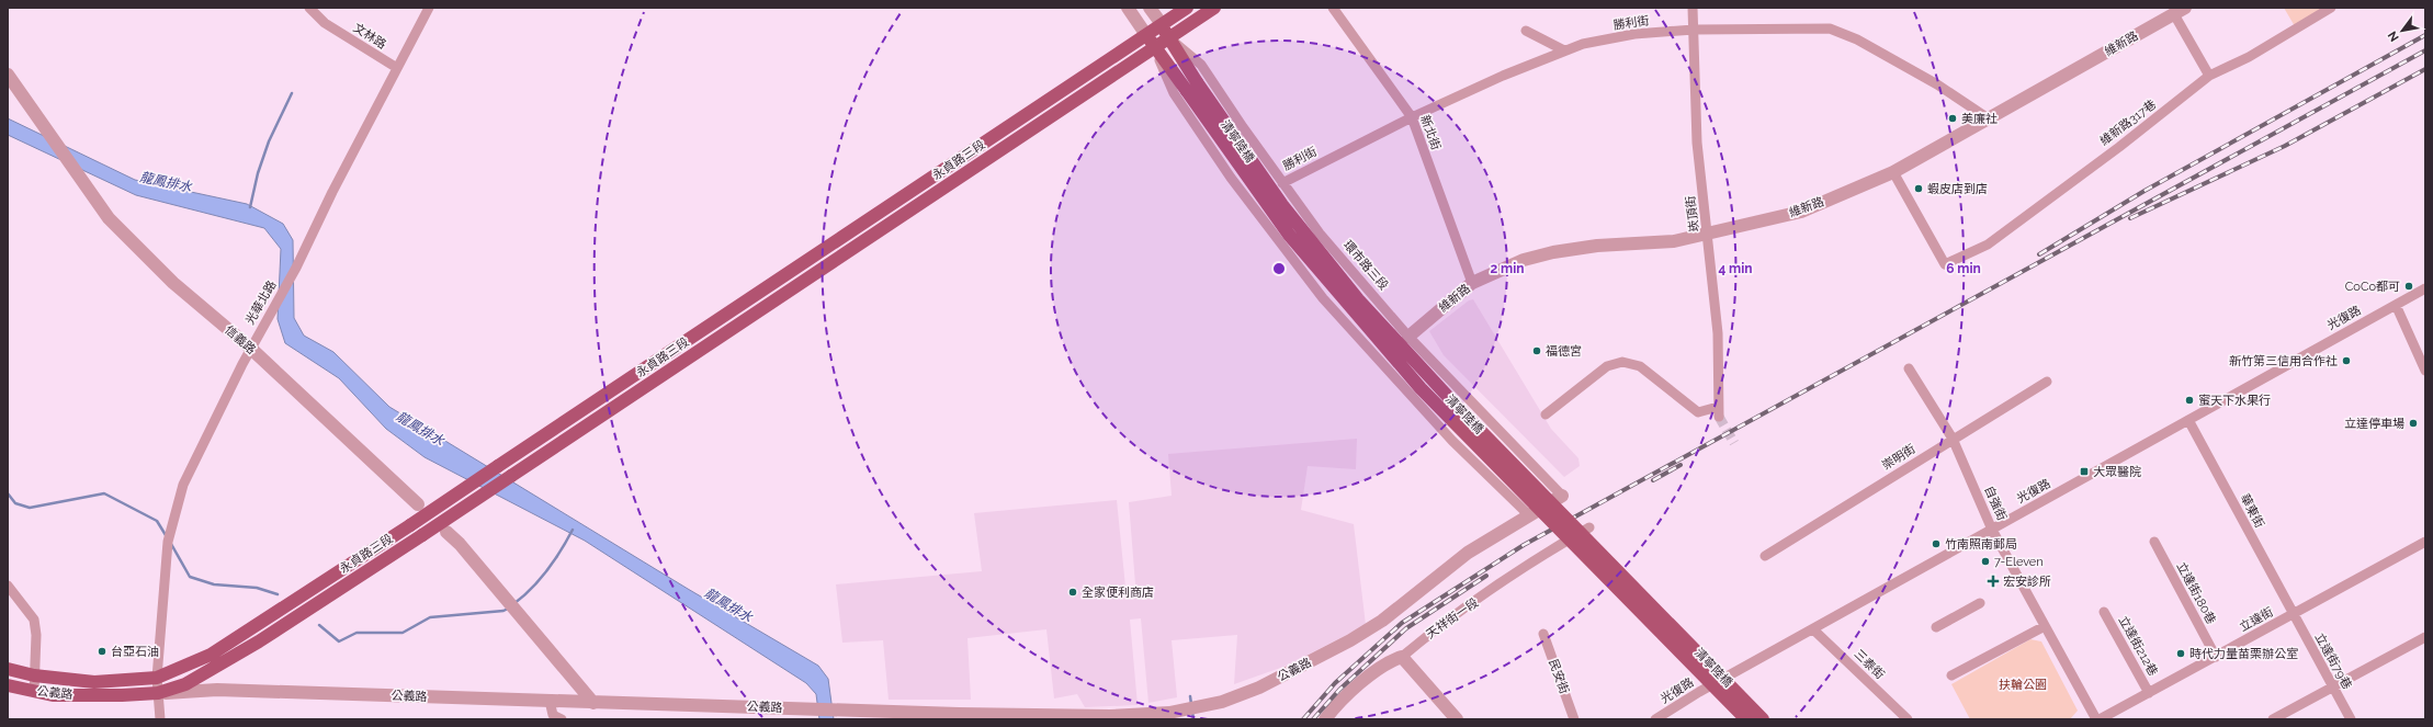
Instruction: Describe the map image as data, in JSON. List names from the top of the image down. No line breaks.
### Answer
{"streets":{"main road":["清寧陸橋","永貞路三段","公義路"],"street":["勝利街","文林路","維新路","維新路317巷","新北街","崁頂街","環市路三段","光華北路","光復路","信義路","崇明街","自強街","華東街","立達街180巷","天祥街一段","立達街","立達街212巷","立達街79巷","三泰街","民安街"]},"crossings":[["勝利街","維新路"],["勝利街","新北街"],["勝利街","崁頂街"],["勝利街","環市路三段"],["文林路","光華北路"],["維新路","維新路317巷"],["維新路","新北街"],["維新路","崁頂街"],["維新路","環市路三段"],["永貞路三段","環市路三段"],["永貞路三段","光華北路"],["永貞路三段","公義路"],["環市路三段","公義路"],["光華北路","信義路"],["光華北路","公義路"],["光復路","自強街"],["光復路","華東街"],["光復路","三泰街"],["崇明街","自強街"],["自強街","立達街"],["華東街","立達街"],["華東街","立達街79巷"],["立達街180巷","立達街"],["立達街","立達街212巷"],["立達街","立達街79巷"]],"water":["龍鳳排水"],"parks":["扶輪公園"],"places":{"other":["美廉社","蝦皮店到店","CoCo都可","福德宮","新竹第三信用合作社","蜜天下水果行","立達停車場","竹南照南郵局","7-Eleven","全家便利商店","台亞石油","時代力量苗栗辦公室"],"transit":["大眾醫院"],"health":["宏安診所"]},"north":"bottom left","rings":["2 min","4 min","6 min"]}
